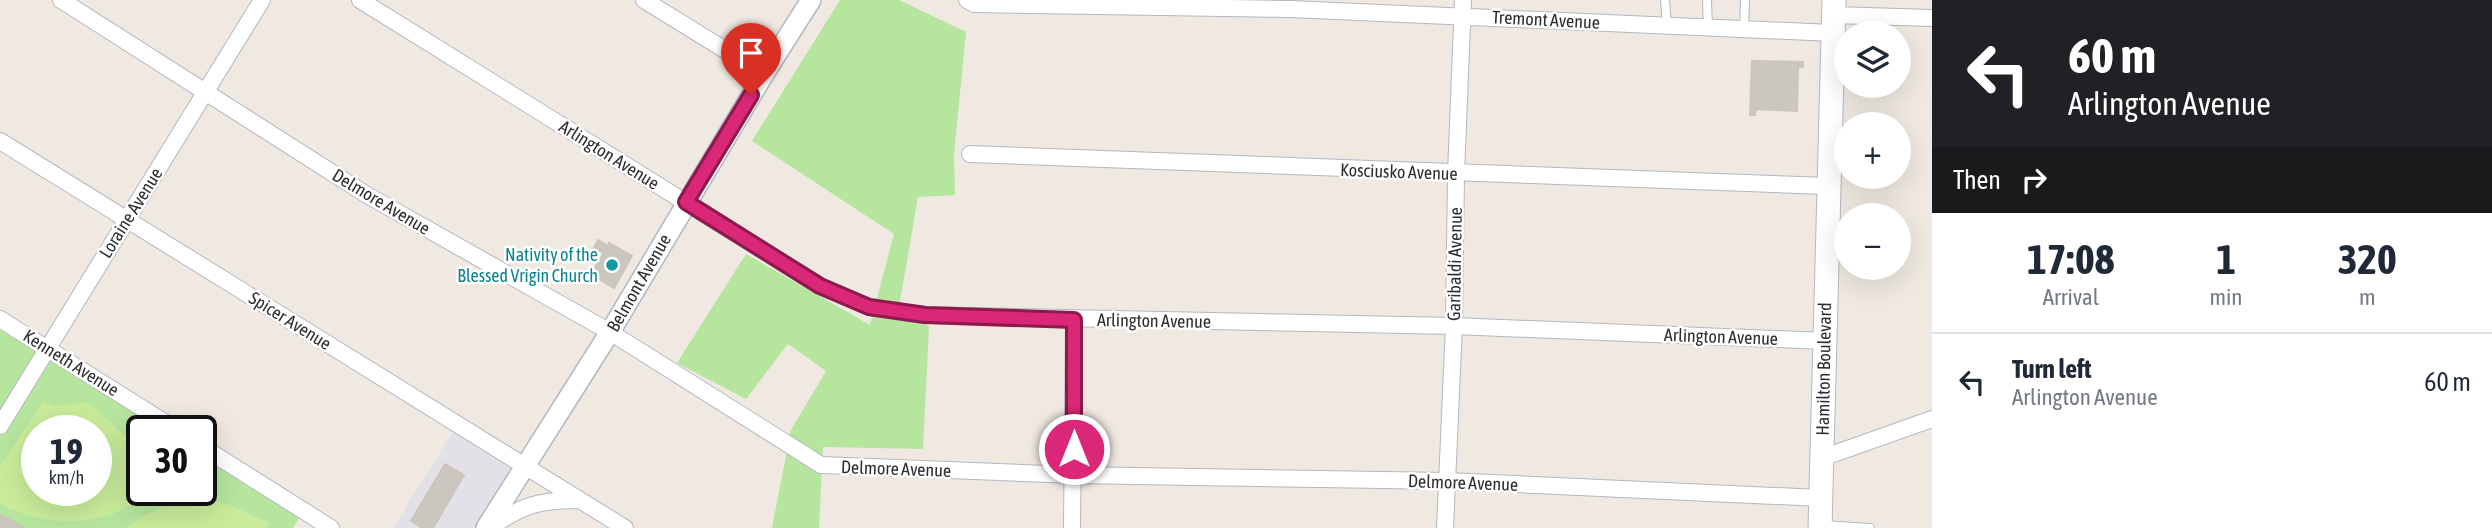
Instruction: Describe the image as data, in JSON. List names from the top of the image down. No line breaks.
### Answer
{"streets":{"main road":["Hamilton Boulevard"],"street":["Tremont Avenue","Arlington Avenue","Kosciusko Avenue","Delmore Avenue","Loraine Avenue","Garibaldi Avenue","Belmont Avenue","Spicer Avenue","Kenneth Avenue"]},"crossings":[["Tremont Avenue","Garibaldi Avenue"],["Tremont Avenue","Hamilton Boulevard"],["Arlington Avenue","Garibaldi Avenue"],["Arlington Avenue","Belmont Avenue"],["Arlington Avenue","Hamilton Boulevard"],["Kosciusko Avenue","Garibaldi Avenue"],["Kosciusko Avenue","Hamilton Boulevard"],["Delmore Avenue","Loraine Avenue"],["Delmore Avenue","Garibaldi Avenue"],["Delmore Avenue","Belmont Avenue"],["Delmore Avenue","Hamilton Boulevard"],["Loraine Avenue","Spicer Avenue"],["Loraine Avenue","Kenneth Avenue"],["Belmont Avenue","Spicer Avenue"]],"places":["Nativity of the Blessed Vrigin Church"],"page":{"turn":["60 m","Arlington Avenue"],"map_buttons":["+","−"],"then":"Then","eta":["17:08","Arrival","1","min","320","m"],"list":[{"name":"Turn left","note":"Arlington Avenue","value":"60 m"}],"speed":"19 km/h","limit":"30"}}
